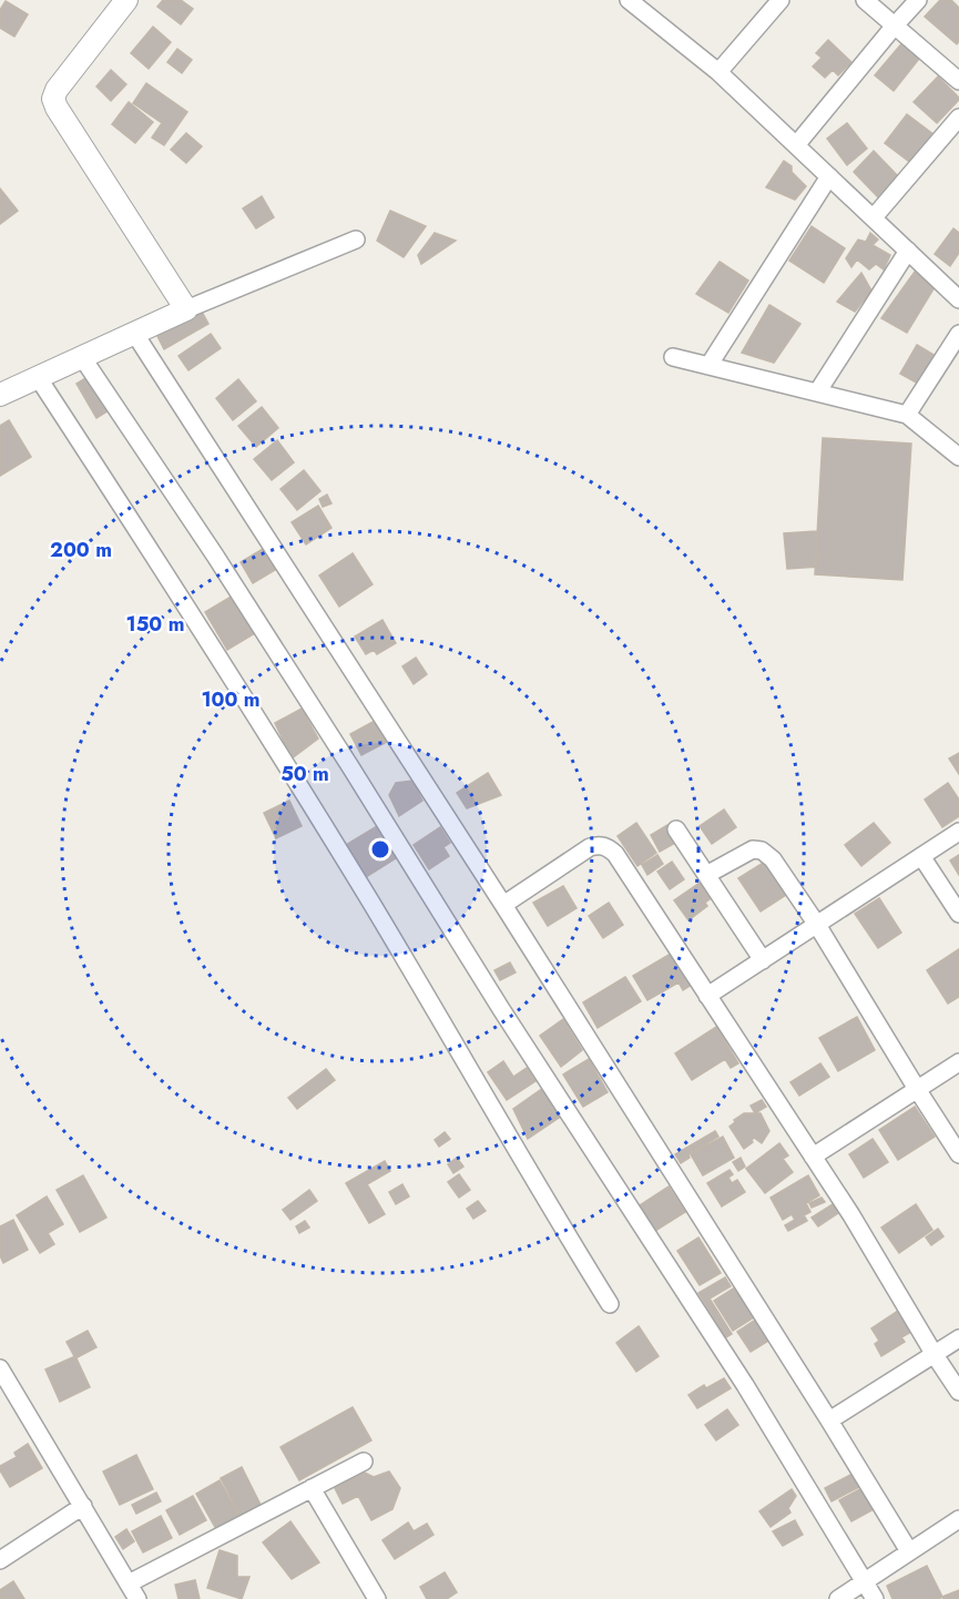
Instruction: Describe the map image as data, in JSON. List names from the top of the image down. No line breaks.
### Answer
{"rings":["200 m","150 m","100 m","50 m"]}
